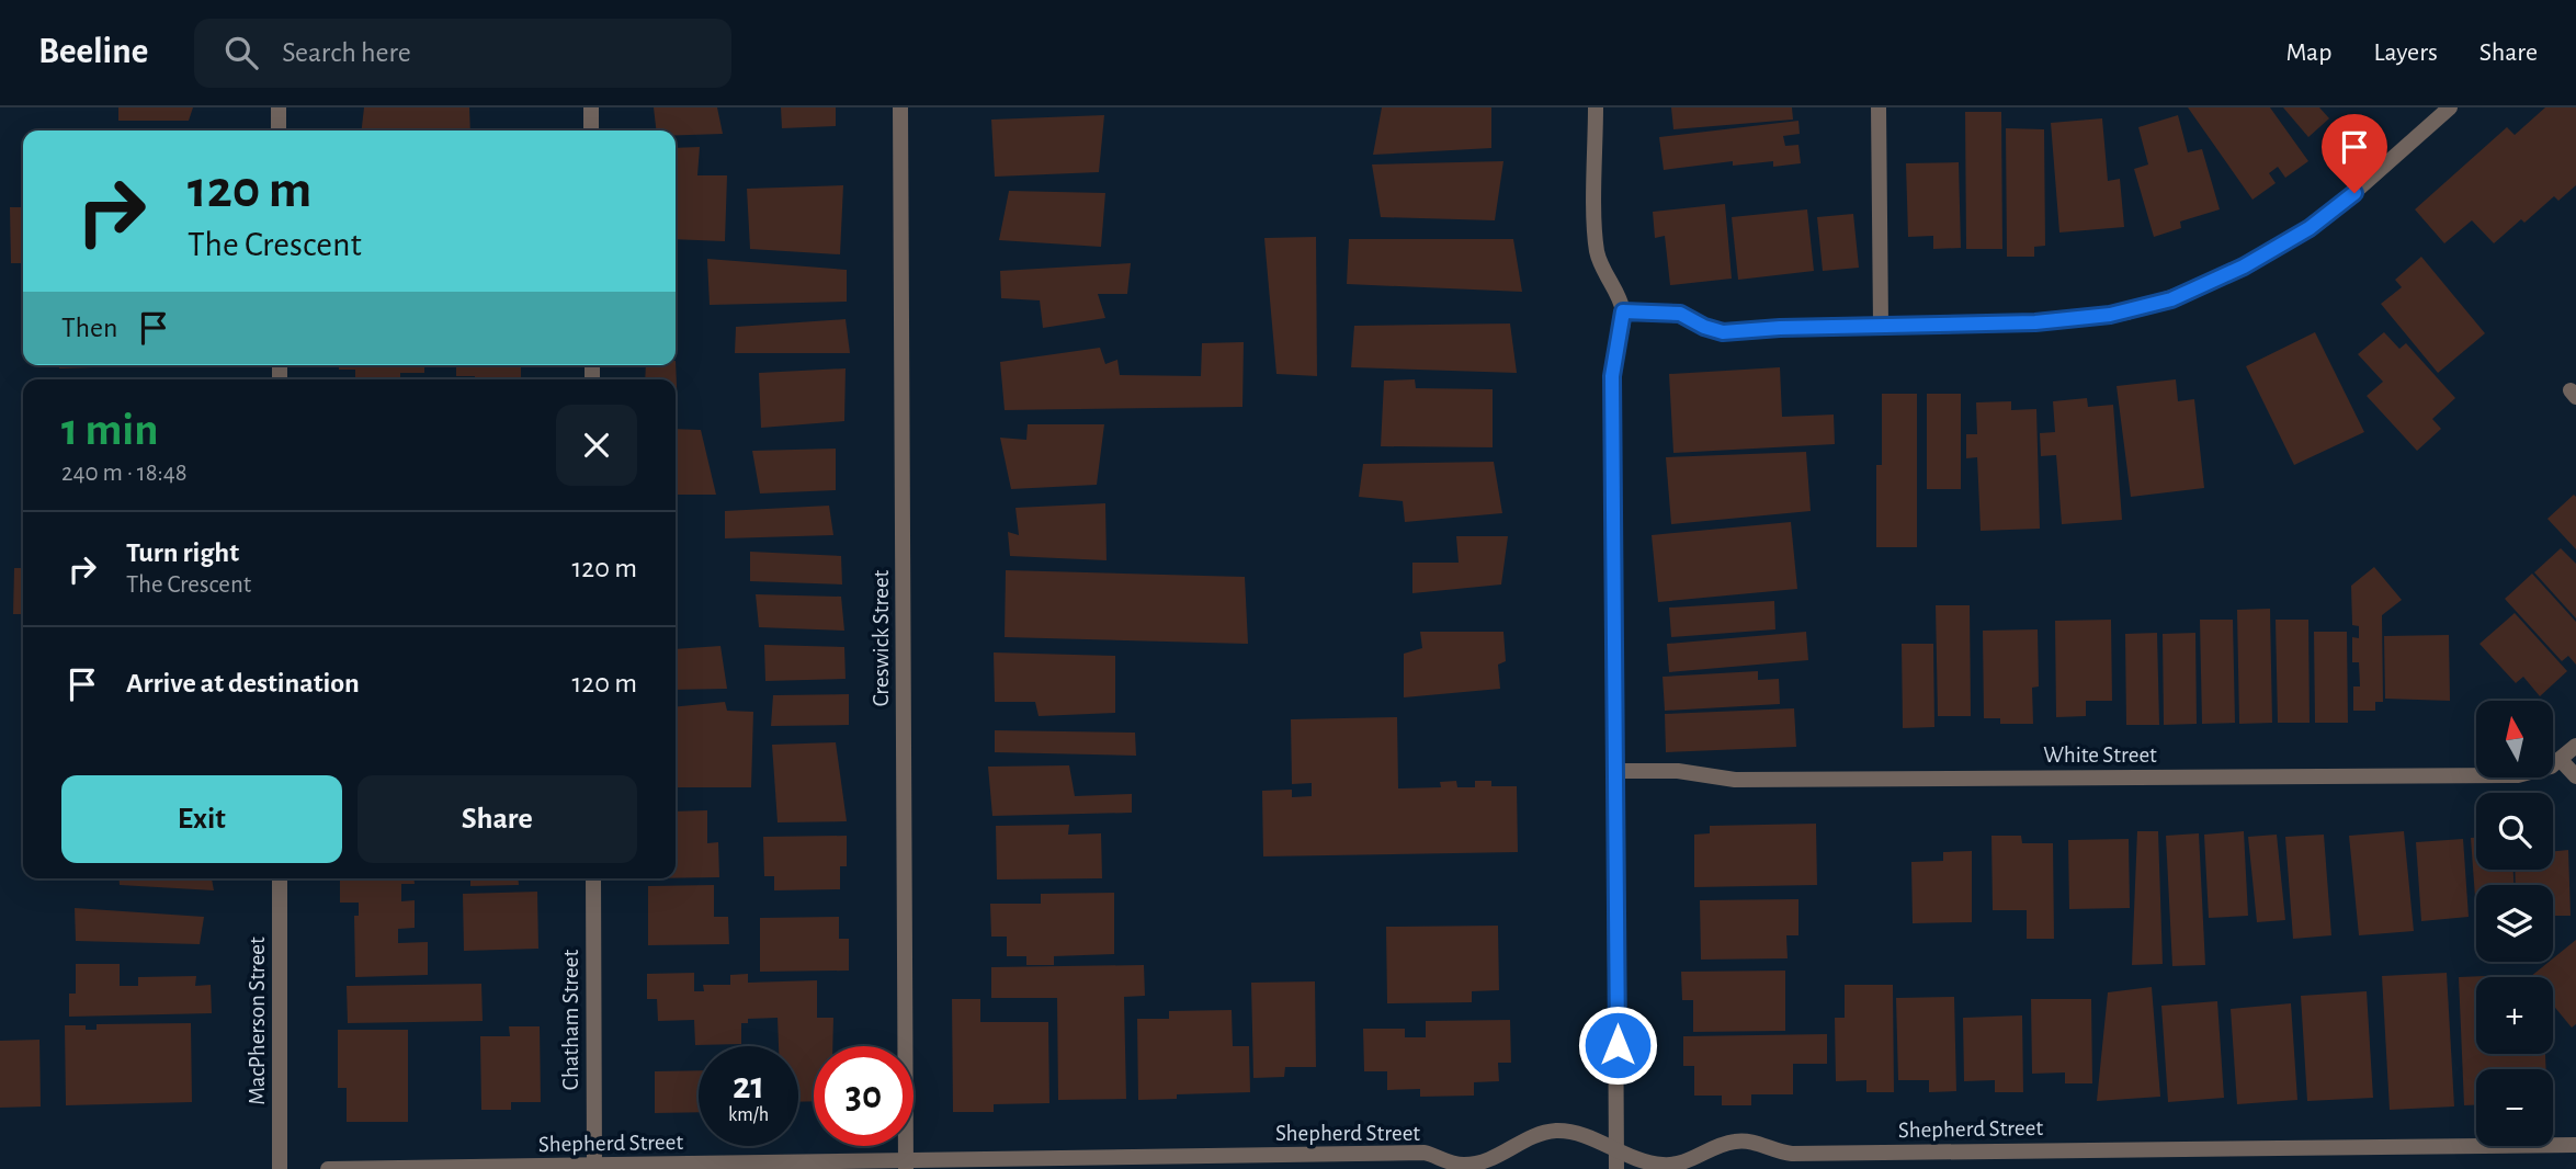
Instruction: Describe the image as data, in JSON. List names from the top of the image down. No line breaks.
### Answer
{"streets":{"street":["Creswick Street","White Street","Chatham Street","MacPherson Street","Shepherd Street"]},"crossings":[["Creswick Street","Shepherd Street"],["Chatham Street","Shepherd Street"]],"north":"top","page":{"header":"Beeline","search":"Search here","nav":["Map","Layers","Share"],"turn":["120 m","The Crescent"],"then":"Then","heading":["1 min","240 m · 18:48"],"list":[{"name":"Turn right","note":"The Crescent","value":"120 m"},{"name":"Arrive at destination","value":"120 m"}],"map_buttons":["+","−"],"buttons":["Exit","Share"],"speed":"21 km/h","limit":"30"}}
